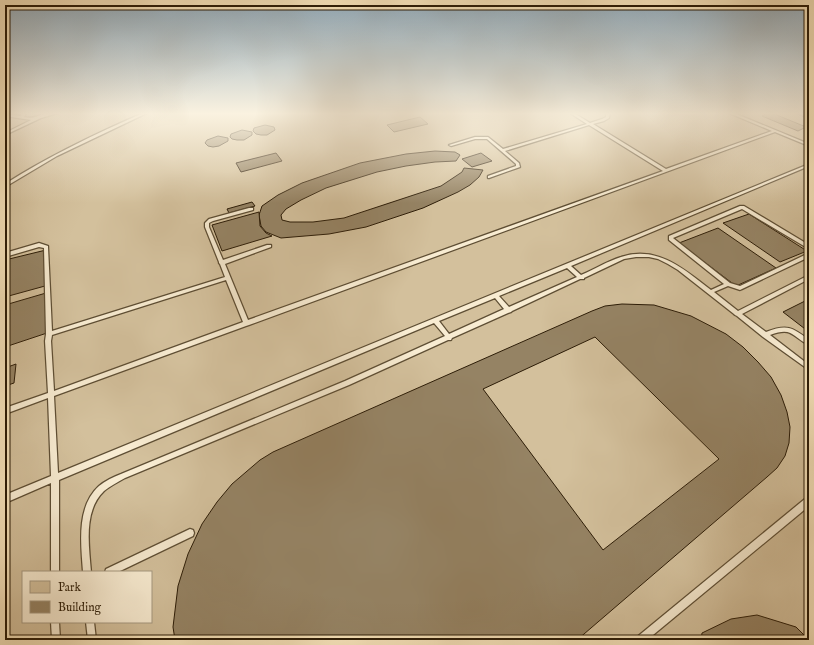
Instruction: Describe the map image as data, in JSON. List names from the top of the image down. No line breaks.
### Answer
{"legend":["Park","Building"]}
